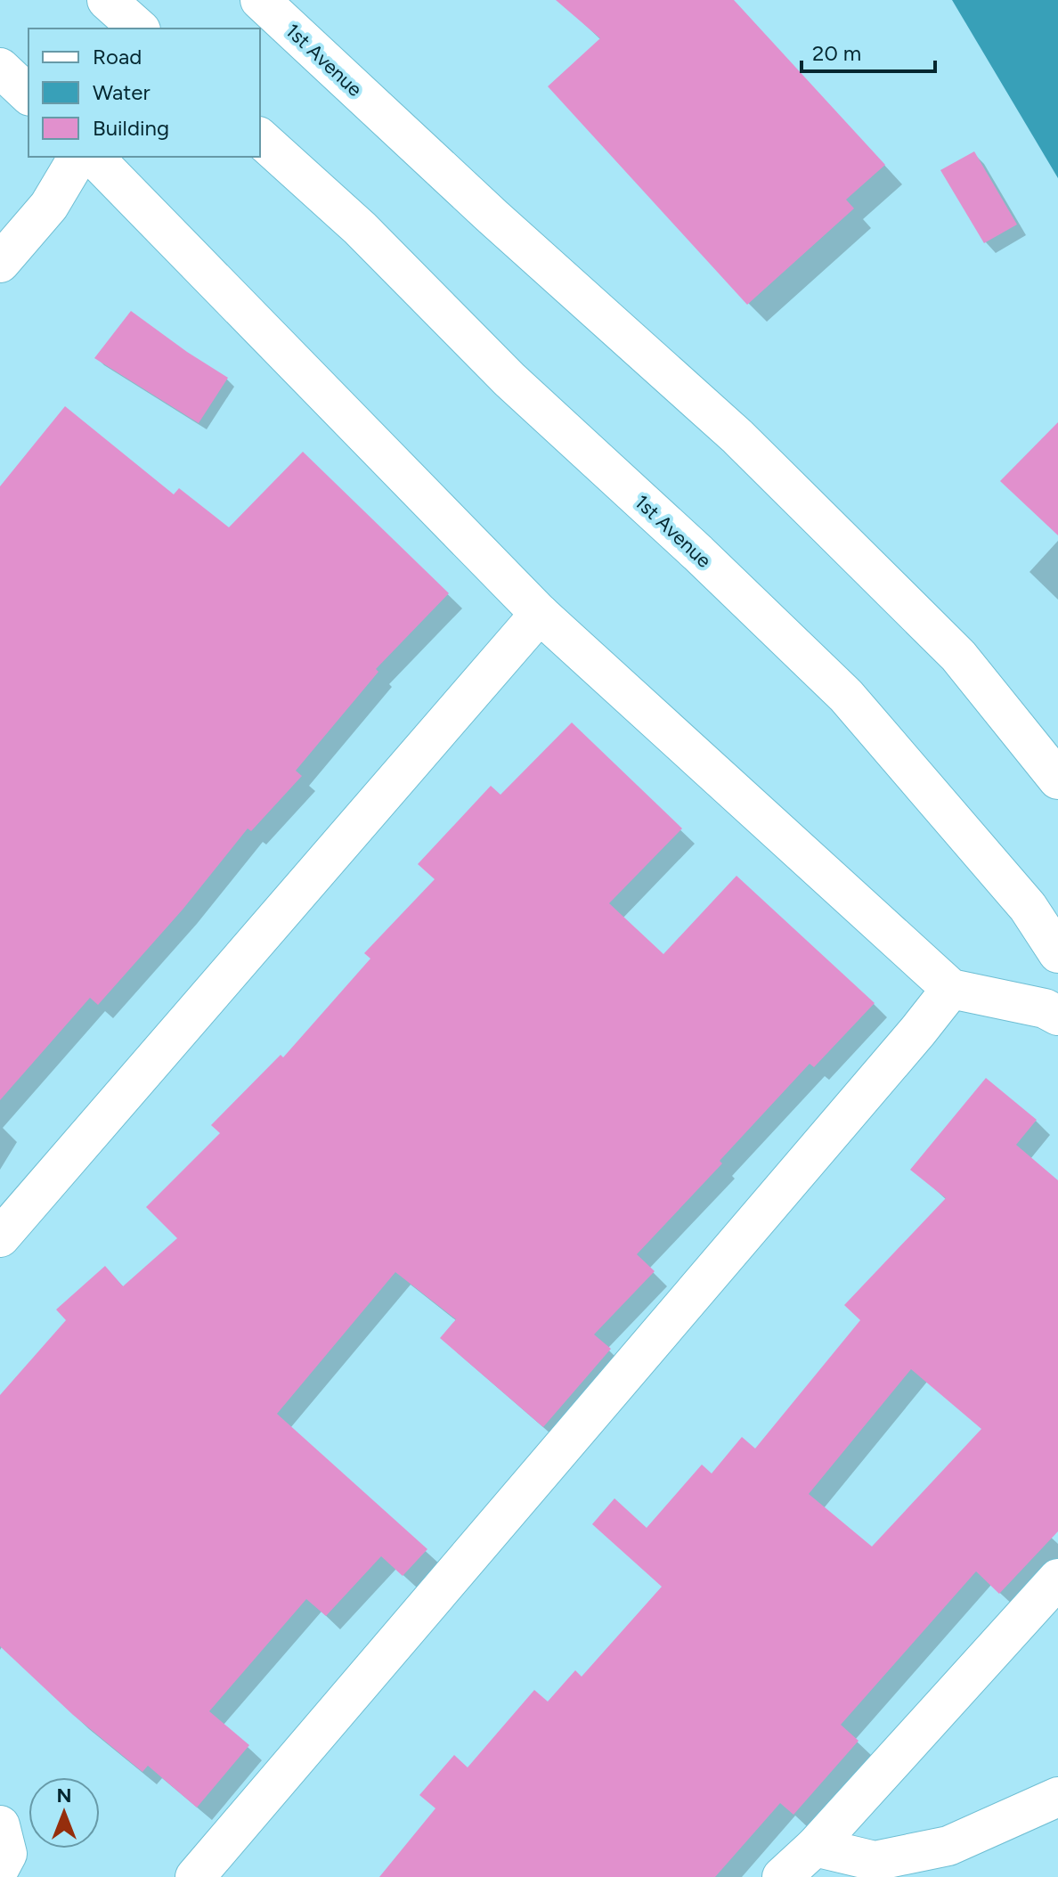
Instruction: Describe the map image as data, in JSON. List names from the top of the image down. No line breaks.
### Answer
{"streets":{"street":["1st Avenue"]},"legend":["Road","Water","Building"],"scale_bar":"20 m","north":"top"}
